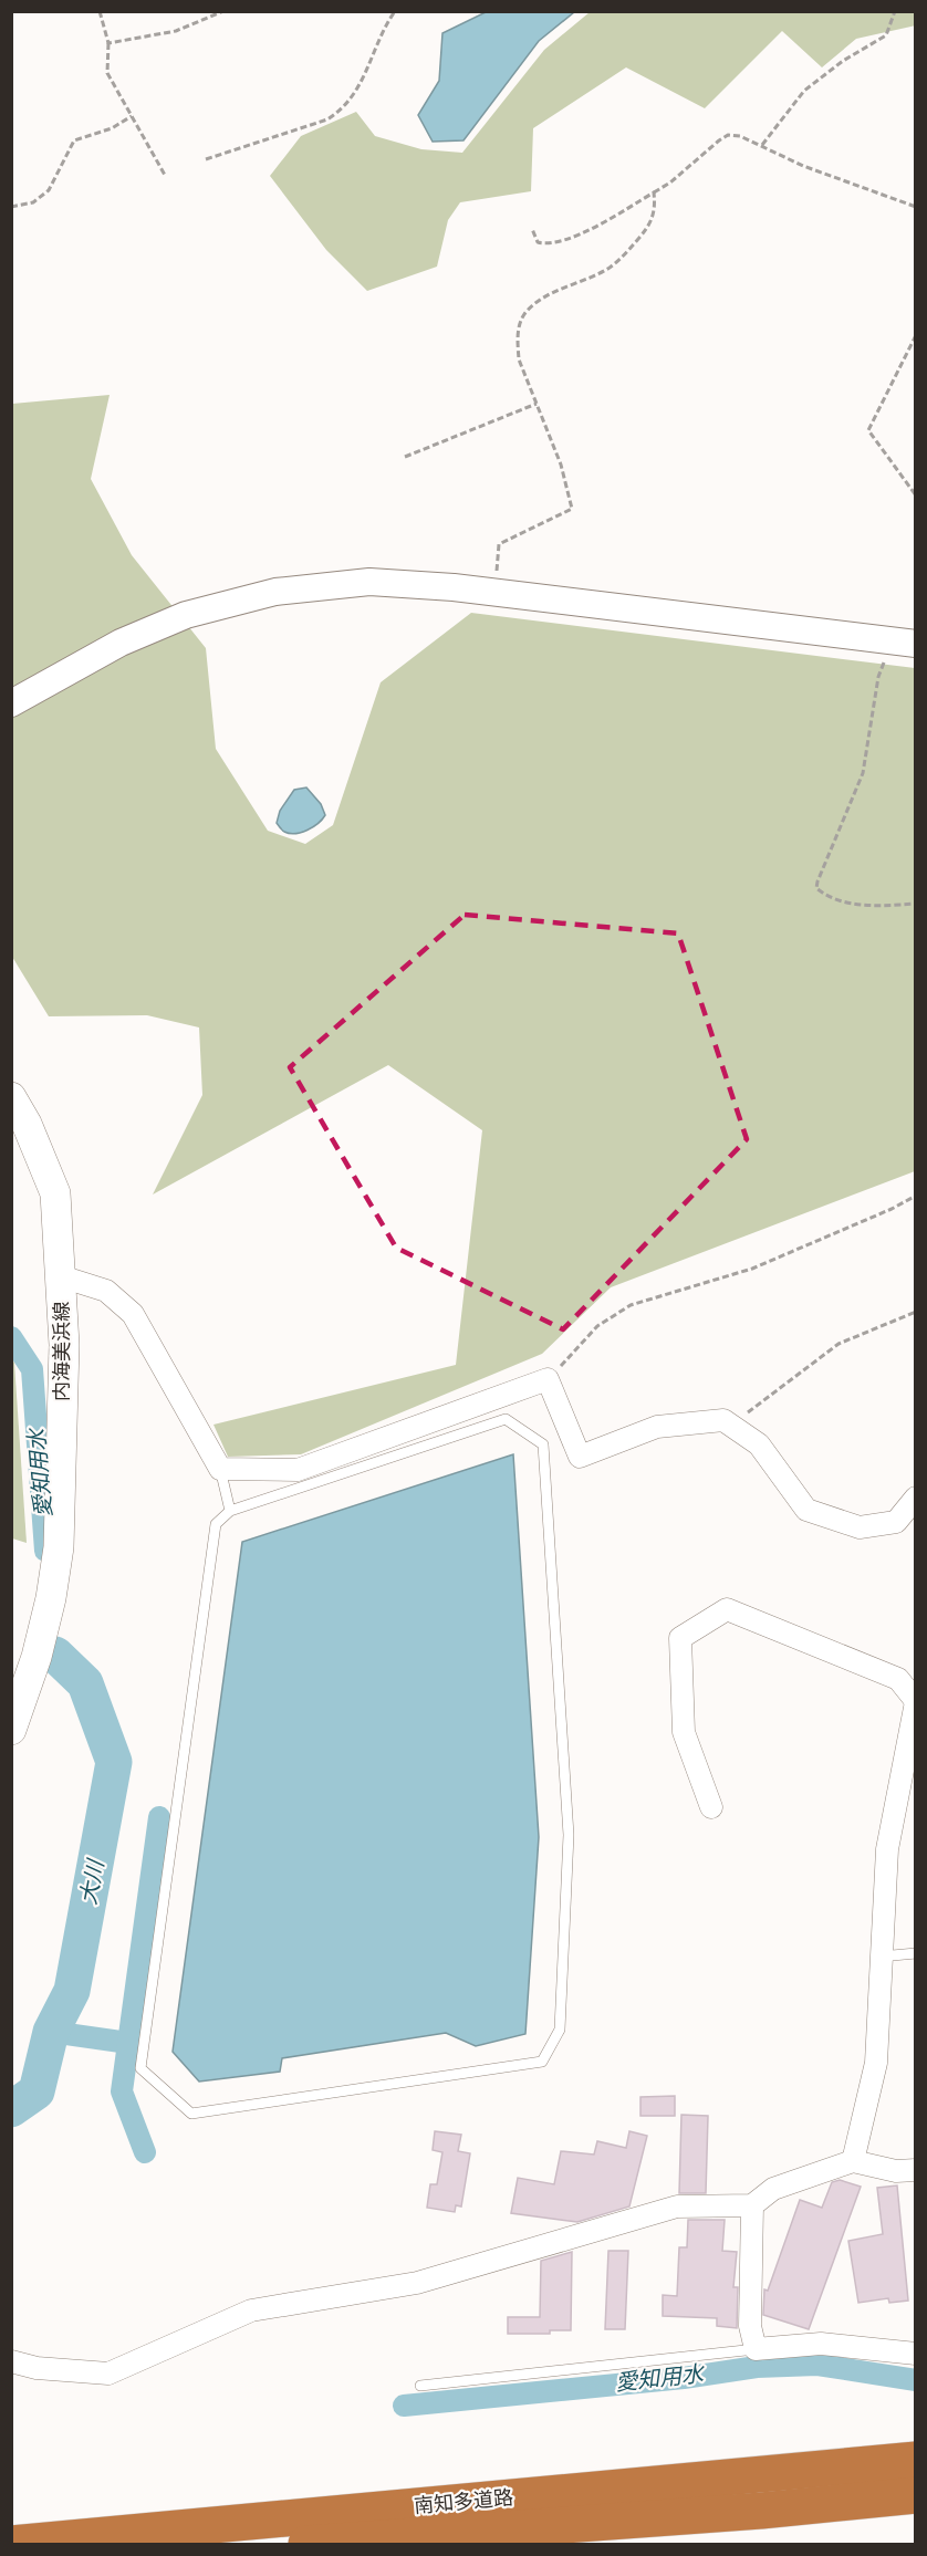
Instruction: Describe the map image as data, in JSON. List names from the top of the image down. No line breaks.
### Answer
{"streets":{"highway":["南知多道路"],"main road":["内海美浜線"]},"water":["愛知用水","大川"]}
